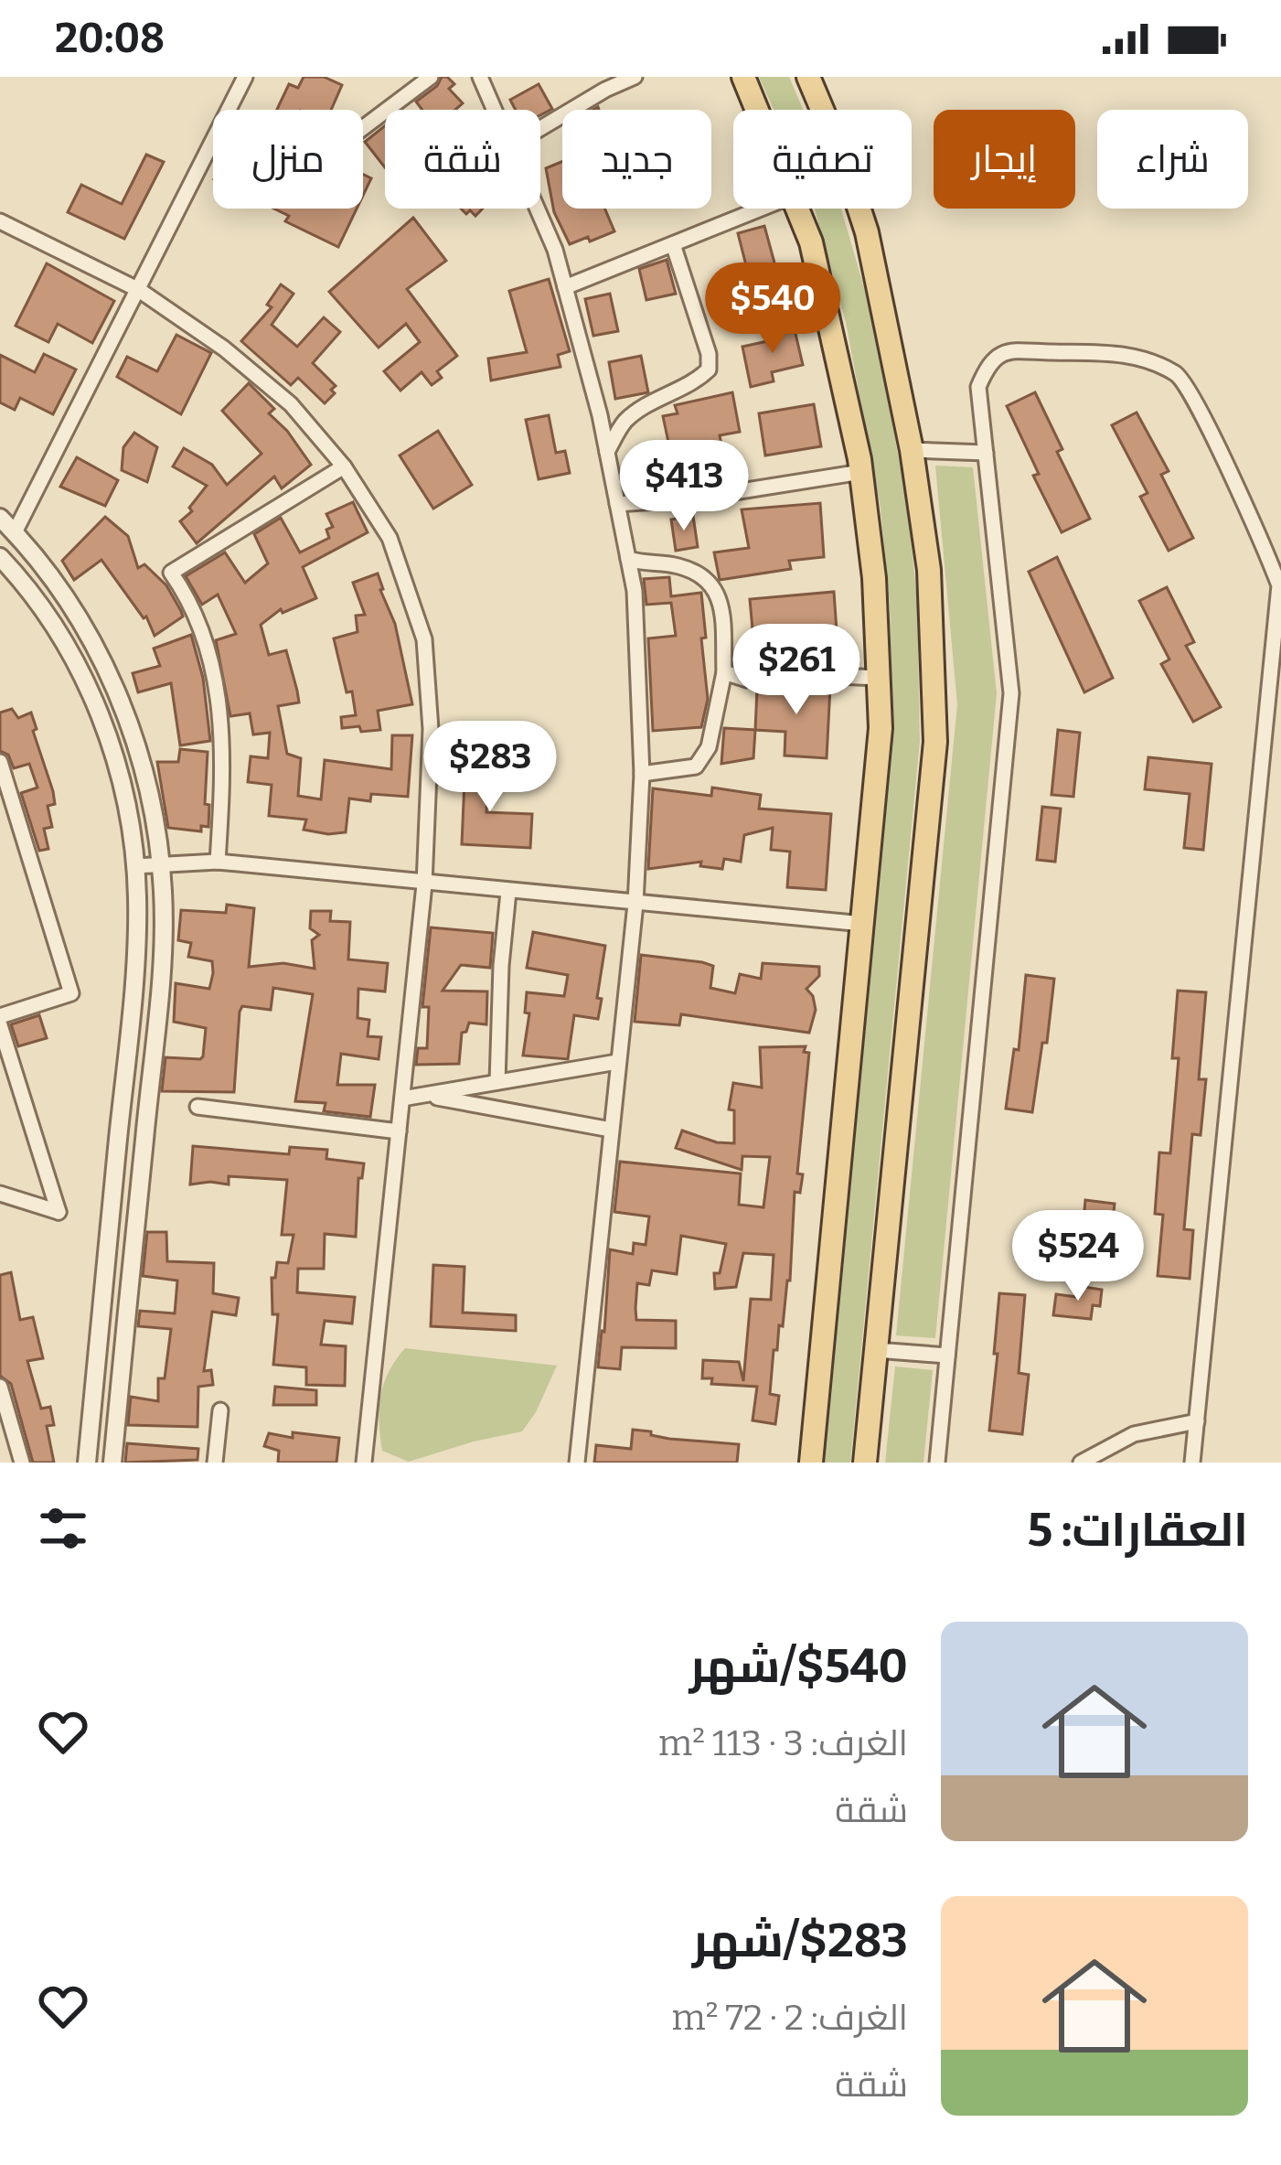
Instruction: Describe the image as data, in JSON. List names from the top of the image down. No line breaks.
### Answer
{"page":{"status":"20:08","chip":["شراء","إيجار","تصفية","جديد","شقة","منزل"],"price":["$540","$413","$261","$283","$524"],"heading":"العقارات: 5","list":[{"name":"$540/شهر","note":"الغرف: 3 · 113 m² · شقة"},{"name":"$283/شهر","note":"الغرف: 2 · 72 m² · شقة"}]}}
